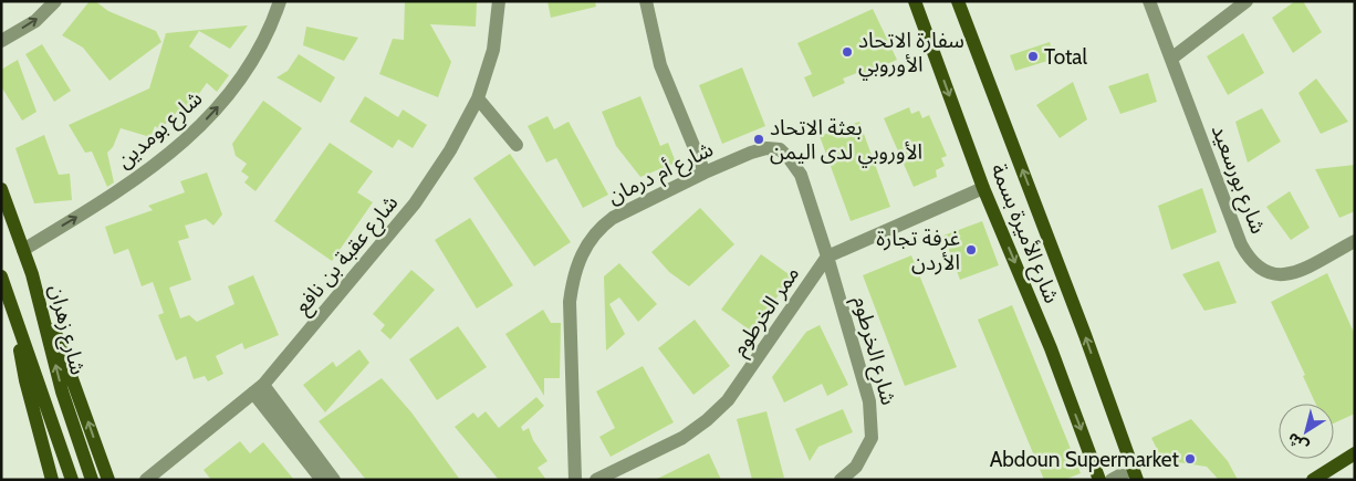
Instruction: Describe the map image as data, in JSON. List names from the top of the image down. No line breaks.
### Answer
{"streets":{"main road":["شارع الأميرة بسمة","شارع زهران"],"street":["شارع بومدين","شارع أم درمان","شارع بورسعيد","شارع عقبة بن نافع","ممر الخرطوم","شارع الخرطوم"]},"crossings":[["شارع بومدين","شارع زهران"],["شارع أم درمان","ممر الخرطوم"],["شارع أم درمان","شارع الخرطوم"],["شارع الأميرة بسمة","ممر الخرطوم"],["ممر الخرطوم","شارع الخرطوم"]],"one_way":["شارع بومدين"],"places":["سفارة الاتحاد الأوروبي","Total","بعثة الاتحاد الأوروبي لدى اليمن","غرفة تجارة الأردن","Abdoun Supermarket"],"north":"bottom left"}
